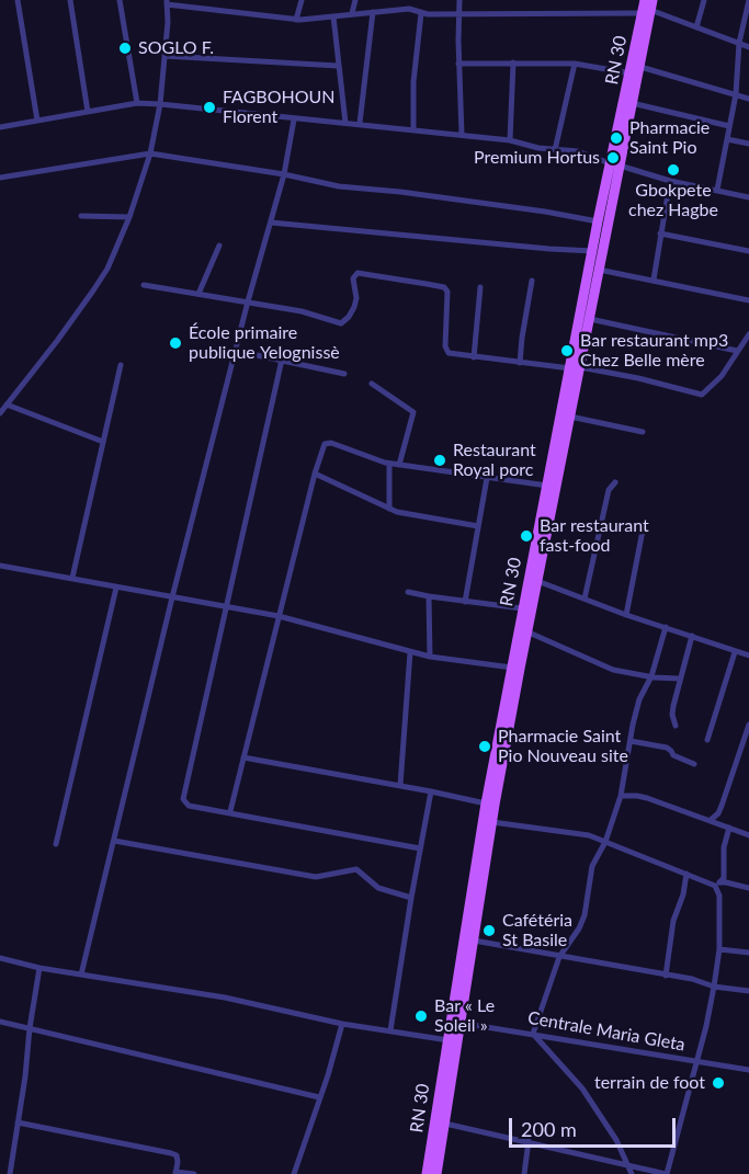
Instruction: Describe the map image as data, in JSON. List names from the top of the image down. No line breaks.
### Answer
{"streets":{"main road":["RN 30"],"street":["Centrale Maria Gleta"]},"crossings":[["RN 30","Centrale Maria Gleta"]],"places":["SOGLO F.","FAGBOHOUN Florent","Pharmacie Saint Pio","Premium Hortus","Gbokpete chez Hagbe","École primaire publique Yelognissè","Bar restaurant mp3 Chez Belle mère","Restaurant Royal porc","Bar restaurant fast-food","Pharmacie Saint Pio Nouveau site","Cafétéria St Basile","Bar « Le Soleil »","terrain de foot"],"scale_bar":"200 m"}
